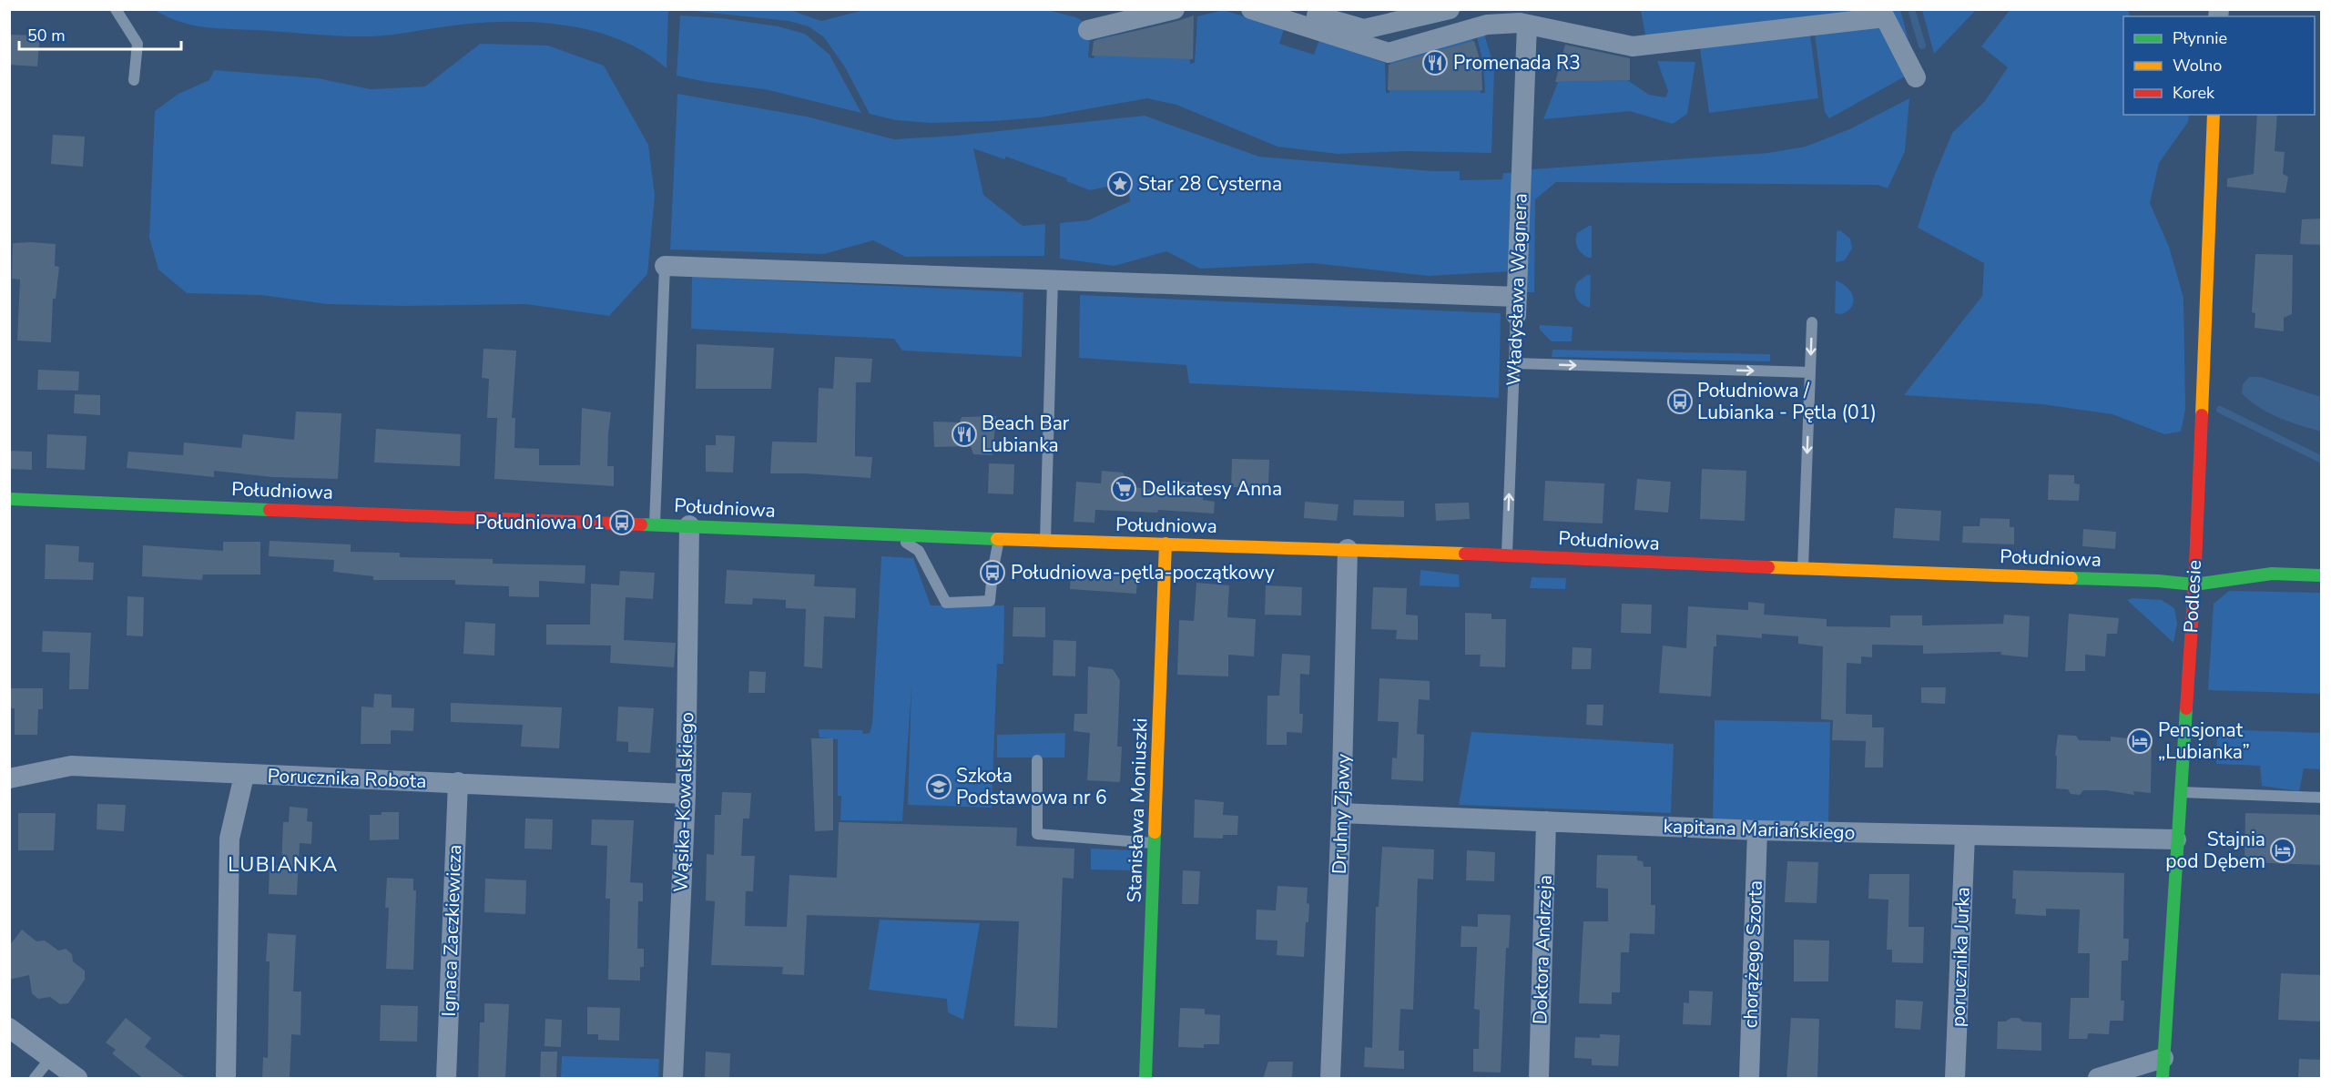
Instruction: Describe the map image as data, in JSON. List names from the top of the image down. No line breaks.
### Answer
{"streets":{"street":["Władysława Wagnera","Południowa","Podlesie","Porucznika Robota","Wąsika-Kowalskiego","Stanisława Moniuszki","Druhny Zjawy","kapitana Mariańskiego","Ignaca Zaczkiewicza","Doktora Andrzeja","chorążego Szorta","porucznika Jurka"]},"crossings":[["Władysława Wagnera","Południowa"],["Południowa","Podlesie"],["Południowa","Wąsika-Kowalskiego"],["Południowa","Stanisława Moniuszki"],["Południowa","Druhny Zjawy"],["Podlesie","kapitana Mariańskiego"],["Porucznika Robota","Wąsika-Kowalskiego"],["Porucznika Robota","Ignaca Zaczkiewicza"],["Druhny Zjawy","kapitana Mariańskiego"],["kapitana Mariańskiego","Doktora Andrzeja"],["kapitana Mariańskiego","chorążego Szorta"],["kapitana Mariańskiego","porucznika Jurka"]],"one_way":["Władysława Wagnera"],"districts":["LUBIANKA"],"places":{"restaurant":["Promenada R3","Beach Bar Lubianka"],"place":["Star 28 Cysterna"],"bus stop":["Południowa / Lubianka - Pętla (01)","Południowa 01","Południowa-pętla-początkowy"],"supermarket":["Delikatesy Anna"],"hotel":["Pensjonat „Lubianka”","Stajnia pod Dębem"],"school or university":["Szkoła Podstawowa nr 6"]},"legend":["Płynnie","Wolno","Korek"],"scale_bar":"50 m"}
